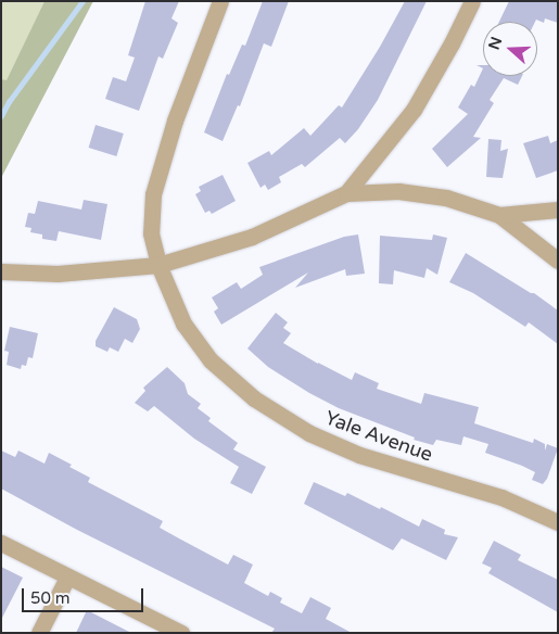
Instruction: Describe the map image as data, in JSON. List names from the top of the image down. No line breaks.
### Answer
{"streets":{"street":["Yale Avenue"]},"scale_bar":"50 m","north":"left"}
